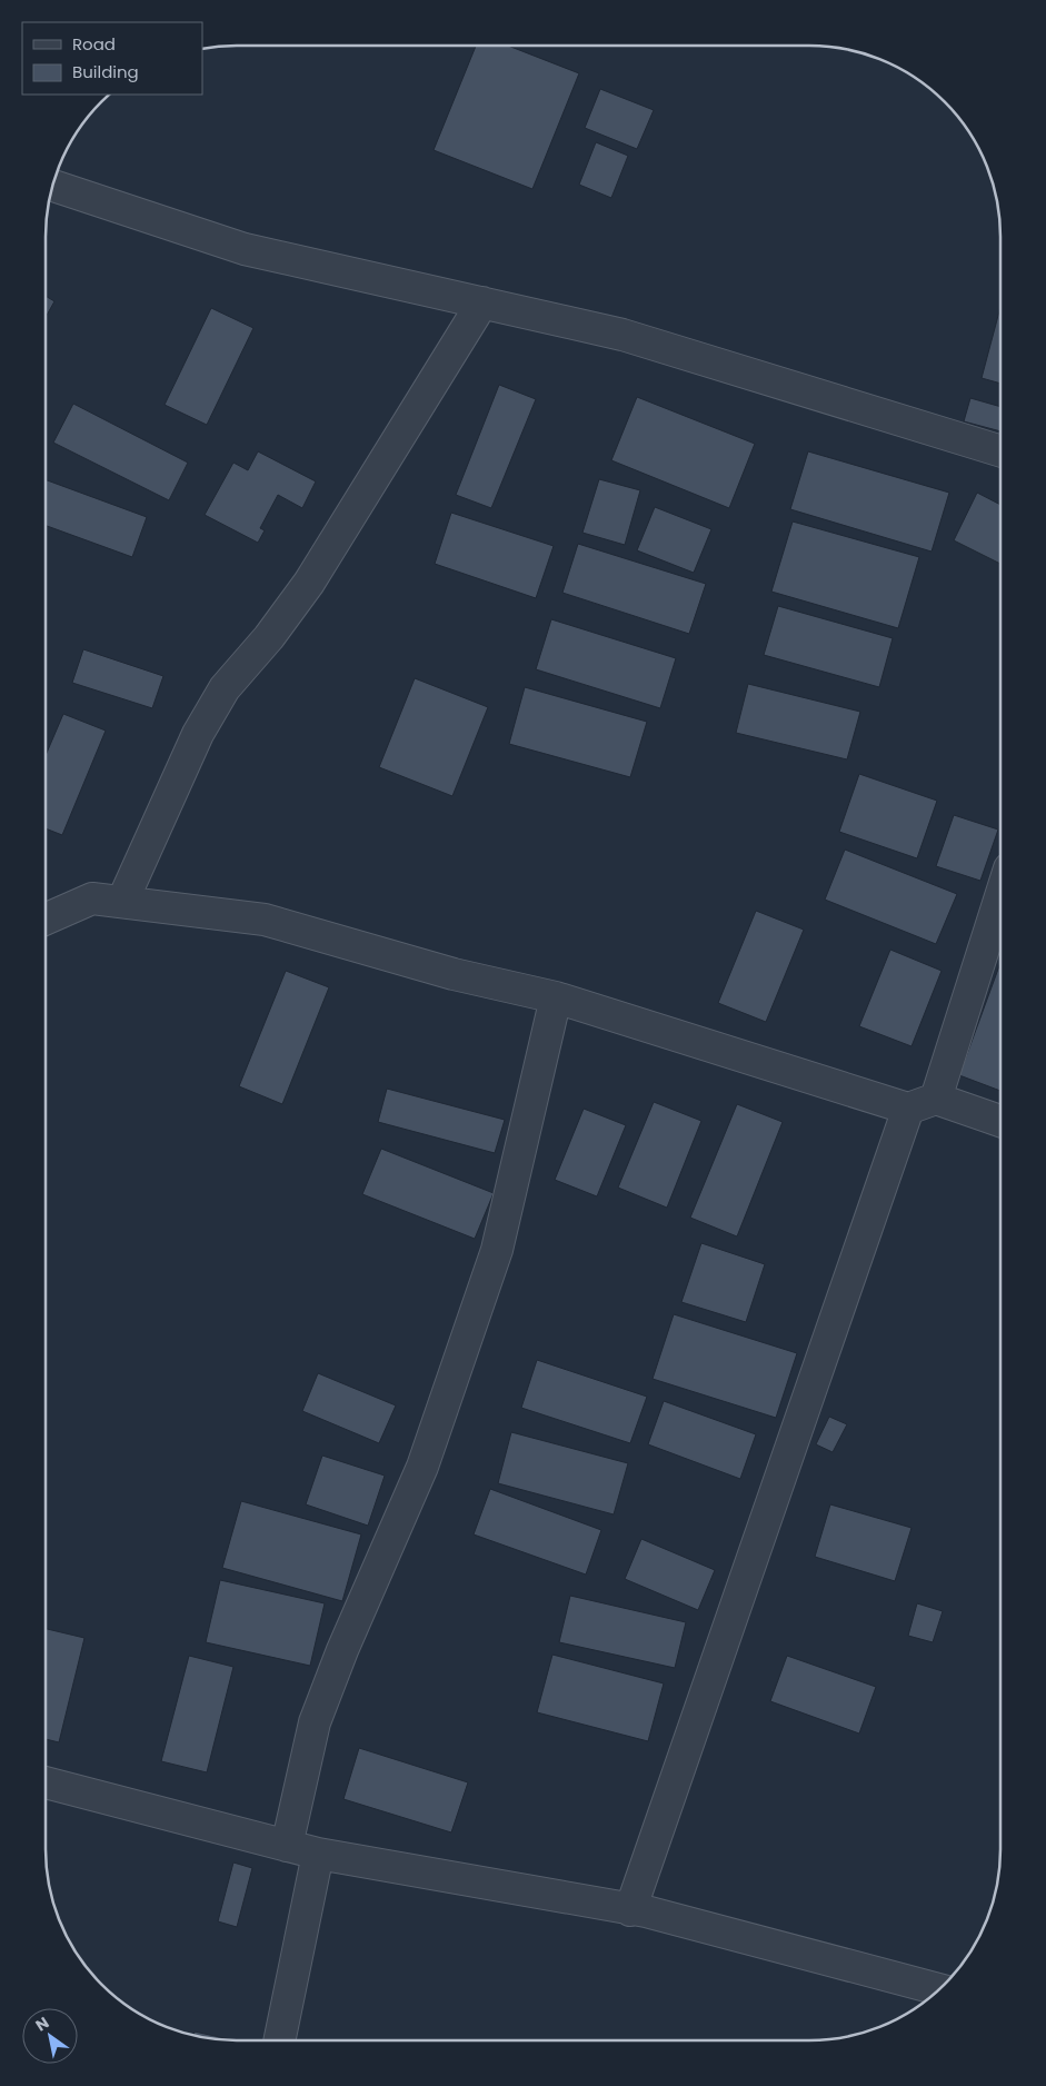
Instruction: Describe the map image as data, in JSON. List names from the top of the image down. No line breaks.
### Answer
{"legend":["Road","Building"],"north":"top left"}
